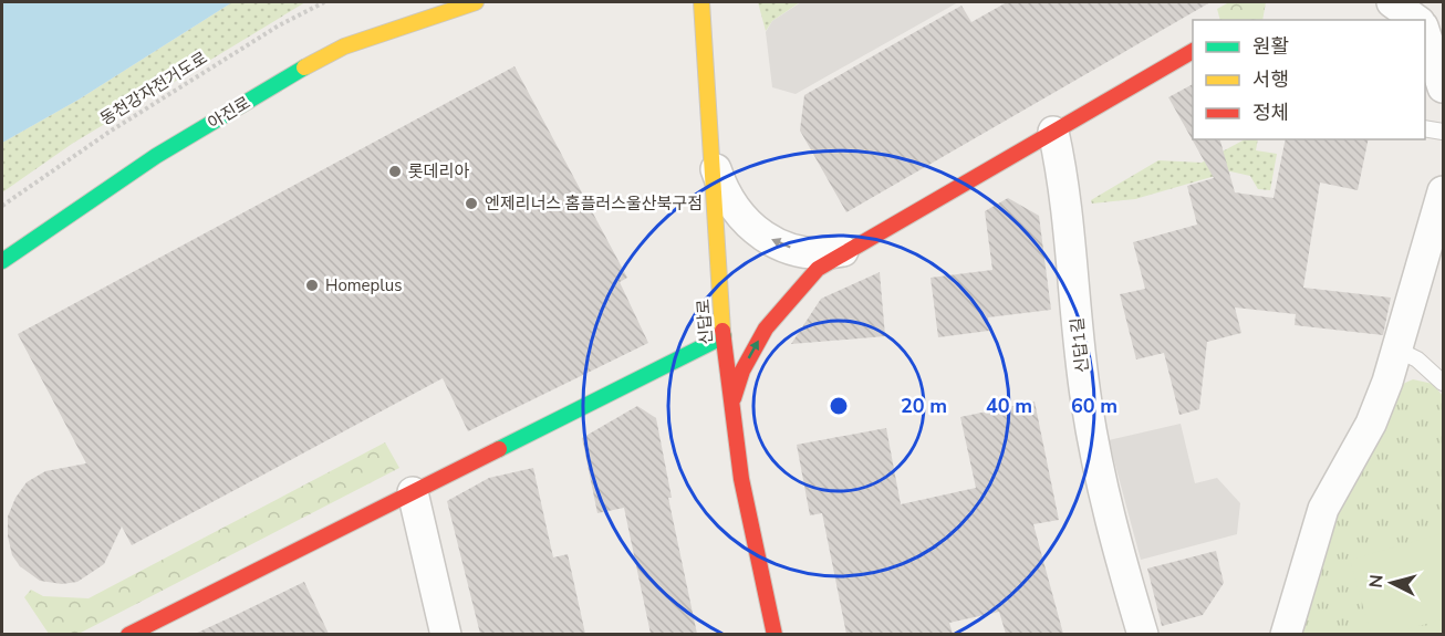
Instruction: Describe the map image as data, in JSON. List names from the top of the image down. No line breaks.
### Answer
{"streets":{"street":["아진로","신답로","신답1길"],"path":["동천강자전거도로"]},"places":["롯데리아","엔제리너스 홈플러스울산북구점","Homeplus"],"legend":["원활","서행","정체"],"north":"left","rings":["20 m","40 m","60 m"]}
